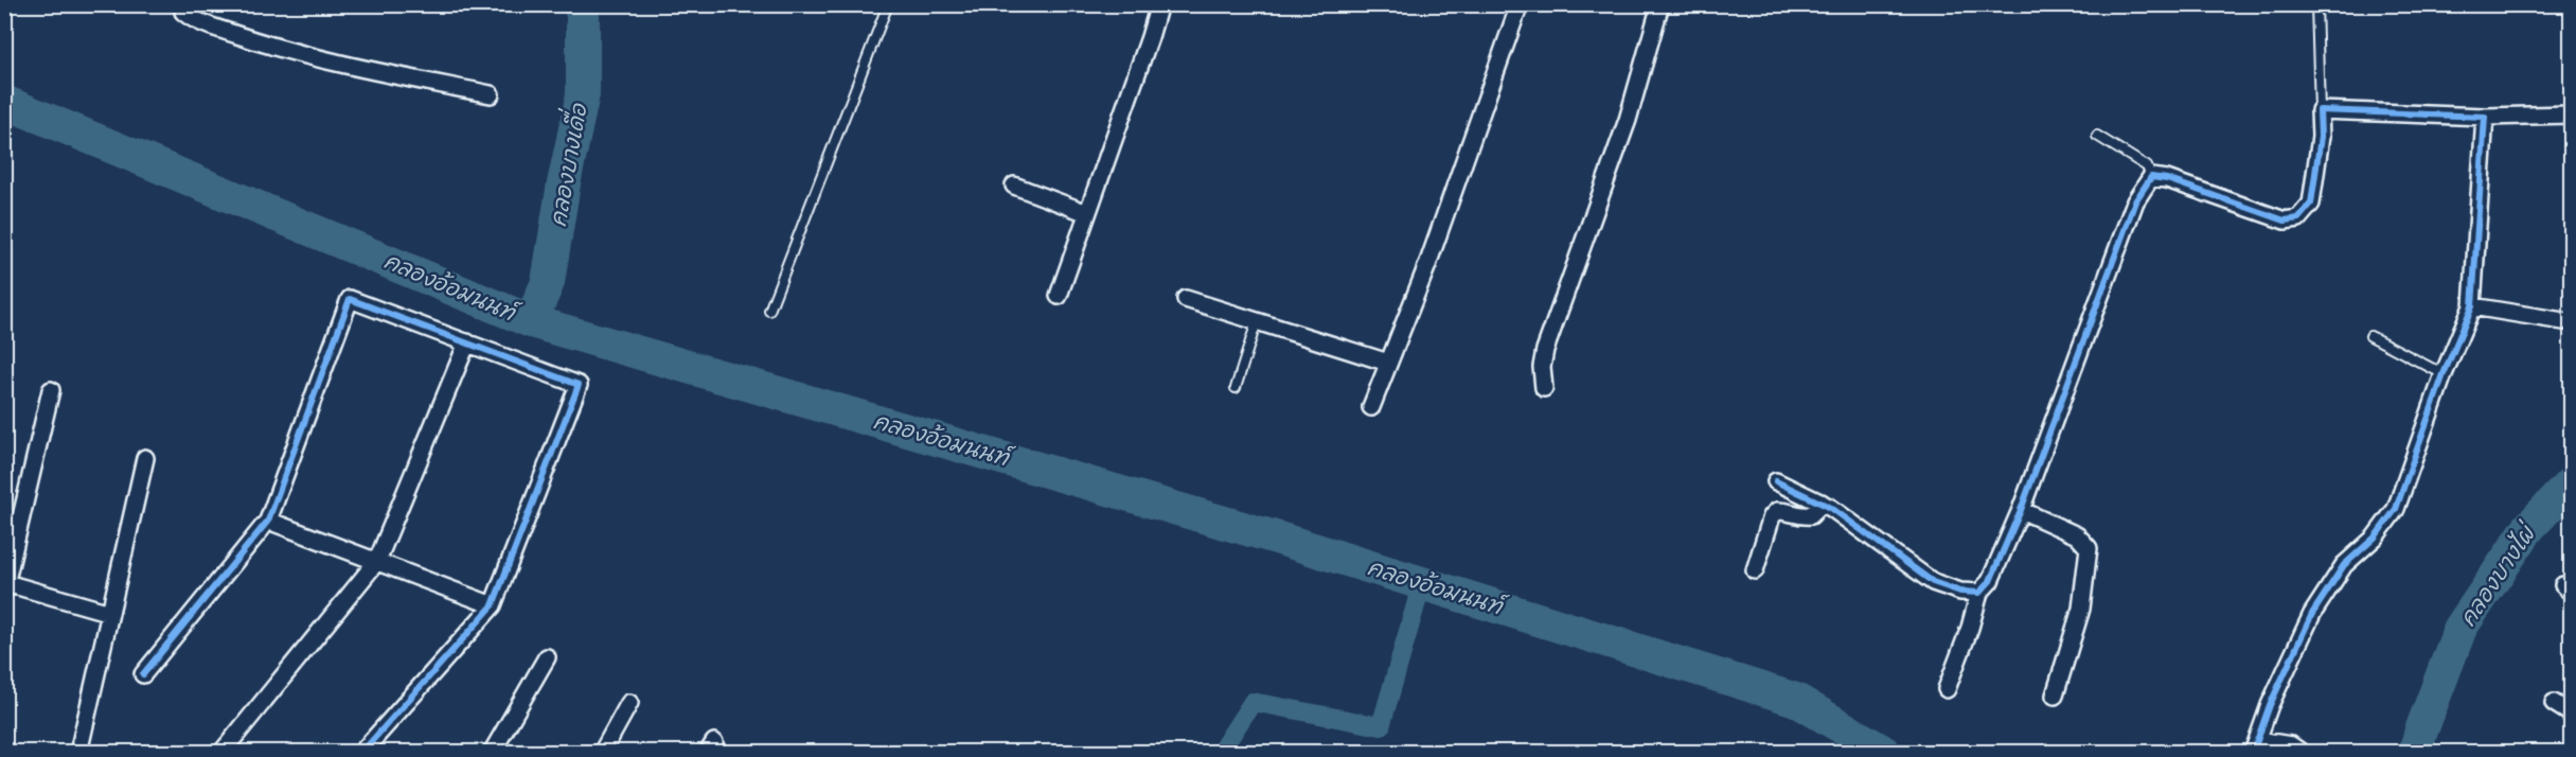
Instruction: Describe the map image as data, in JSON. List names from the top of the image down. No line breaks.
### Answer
{"water":["คลองบางเดื่อ","คลองอ้อมนนท์","คลองบางไผ่"]}
